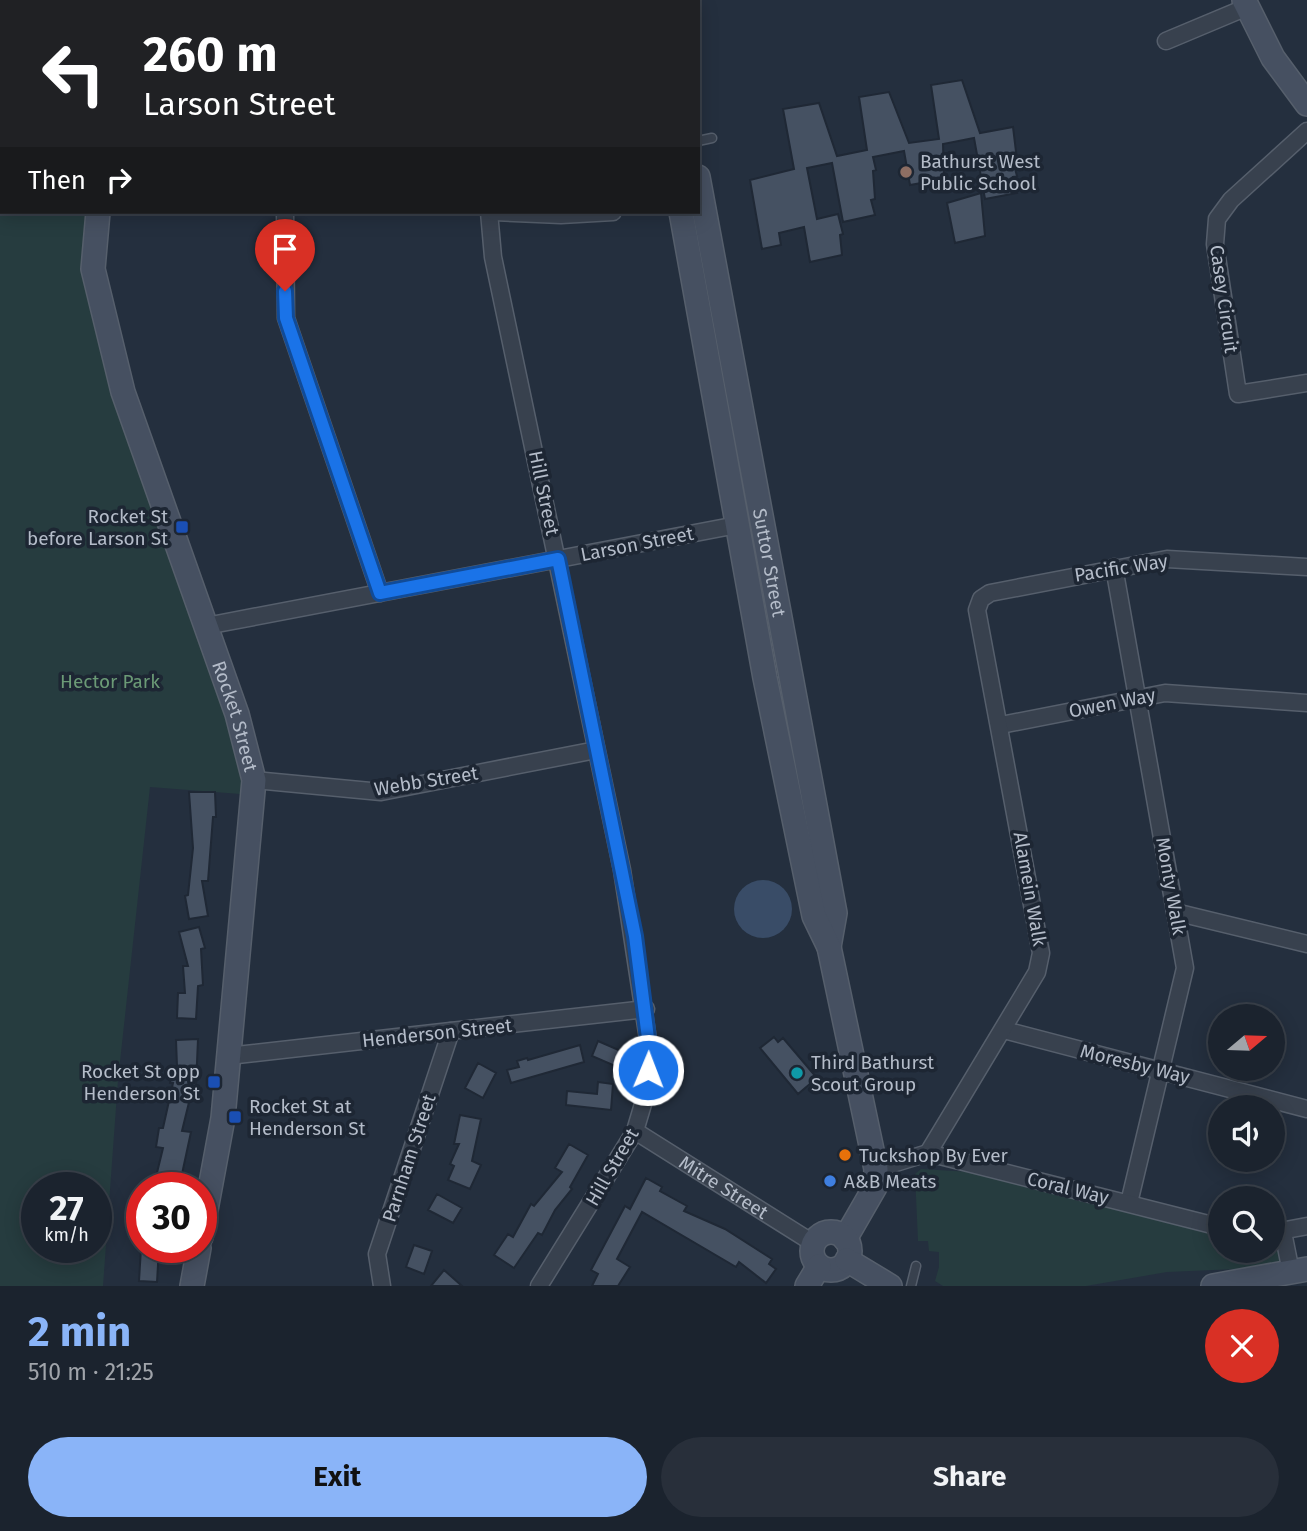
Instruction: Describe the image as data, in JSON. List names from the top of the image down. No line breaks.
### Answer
{"streets":{"main road":["Suttor Street","Rocket Street"],"street":["Casey Circuit","Hill Street","Larson Street","Pacific Way","Owen Way","Webb Street","Monty Walk","Alamein Walk","Henderson Street","Moresby Way","Parnham Street","Mitre Street","Coral Way"]},"crossings":[["Hill Street","Larson Street"],["Hill Street","Webb Street"],["Hill Street","Henderson Street"],["Hill Street","Mitre Street"],["Larson Street","Suttor Street"],["Larson Street","Rocket Street"],["Pacific Way","Monty Walk"],["Pacific Way","Alamein Walk"],["Owen Way","Monty Walk"],["Owen Way","Alamein Walk"],["Rocket Street","Webb Street"],["Rocket Street","Henderson Street"],["Monty Walk","Moresby Way"],["Monty Walk","Coral Way"],["Alamein Walk","Moresby Way"],["Alamein Walk","Coral Way"],["Henderson Street","Parnham Street"]],"parks":["Hector Park"],"places":{"other":["Bathurst West Public School","Third Bathurst Scout Group","Tuckshop By Ever","A&B Meats"],"transit":["Rocket St before Larson St","Rocket St opp Henderson St","Rocket St at Henderson St"]},"north":"right","page":{"turn":["260 m","Larson Street"],"then":"Then","speed":"27 km/h","limit":"30","heading":["2 min","510 m · 21:25"],"buttons":["Exit","Share"]}}
